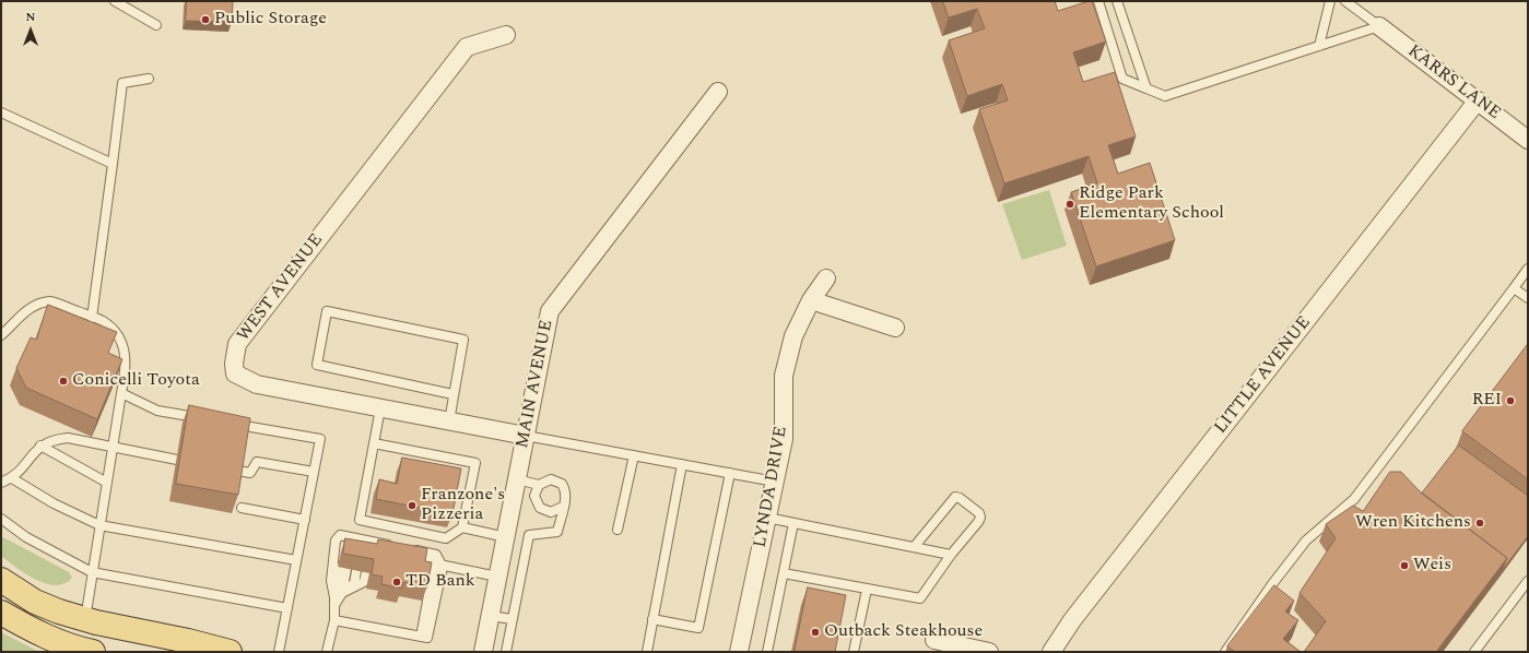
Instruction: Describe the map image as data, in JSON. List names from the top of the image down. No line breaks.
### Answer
{"streets":{"street":["KARRS LANE","WEST AVENUE","LITTLE AVENUE","MAIN AVENUE","LYNDA DRIVE"]},"crossings":[["KARRS LANE","LITTLE AVENUE"],["WEST AVENUE","MAIN AVENUE"]],"places":["Public Storage","Ridge Park Elementary School","Conicelli Toyota","REI","Franzone's Pizzeria","Wren Kitchens","Weis","TD Bank","Outback Steakhouse"],"north":"top"}
